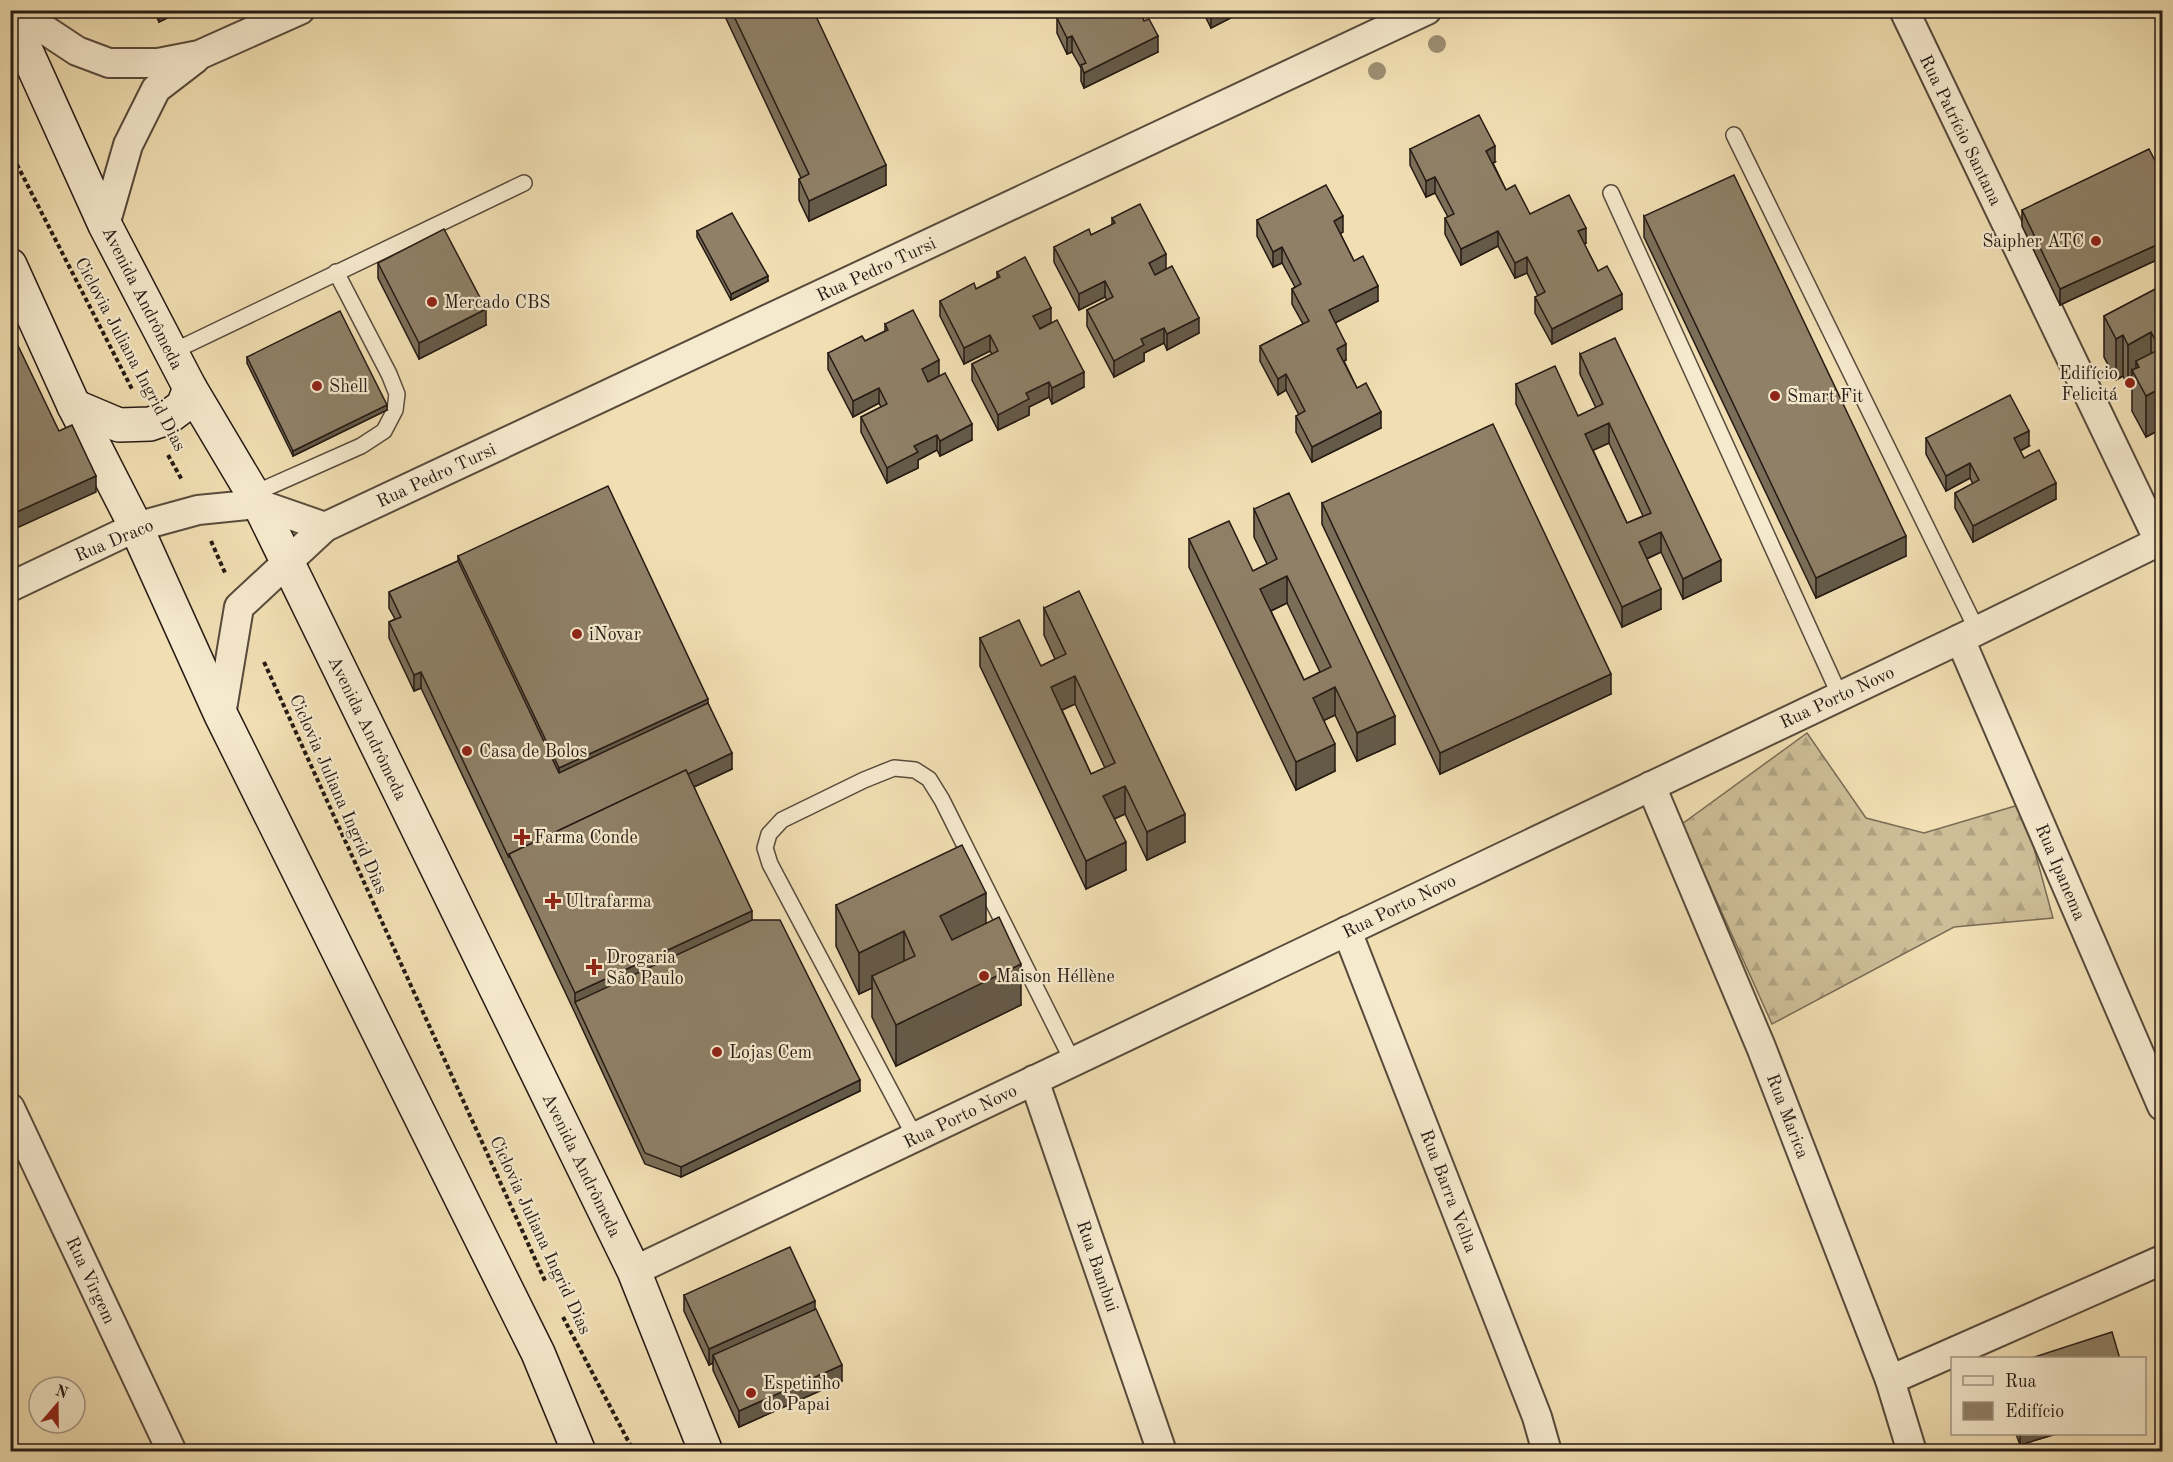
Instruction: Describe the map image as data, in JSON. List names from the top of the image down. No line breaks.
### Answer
{"streets":{"main road":["Avenida Andrômeda"],"street":["Rua Patrício Santana","Rua Pedro Tursi","Rua Draco","Rua Porto Novo","Rua Ipanema","Rua Marica","Rua Barra Velha","Rua Bambui","Rua Virgem"],"path":["Ciclovia Juliana Ingrid Dias"]},"crossings":[["Rua Patrício Santana","Rua Porto Novo"],["Rua Pedro Tursi","Avenida Andrômeda"],["Rua Pedro Tursi","Ciclovia Juliana Ingrid Dias"],["Avenida Andrômeda","Rua Draco"],["Avenida Andrômeda","Rua Porto Novo"],["Ciclovia Juliana Ingrid Dias","Rua Draco"],["Rua Porto Novo","Rua Ipanema"],["Rua Porto Novo","Rua Marica"],["Rua Porto Novo","Rua Barra Velha"],["Rua Porto Novo","Rua Bambui"]],"places":{"other":["Saipher ATC","Mercado CBS","Edifício Felicitá","Shell","Smart Fit","iNovar","Casa de Bolos","Maison Héllène","Lojas Cem","Espetinho do Papai"],"health":["Farma Conde","Ultrafarma","Drogaria São Paulo"]},"legend":["Rua","Edifício"],"north":"top"}
